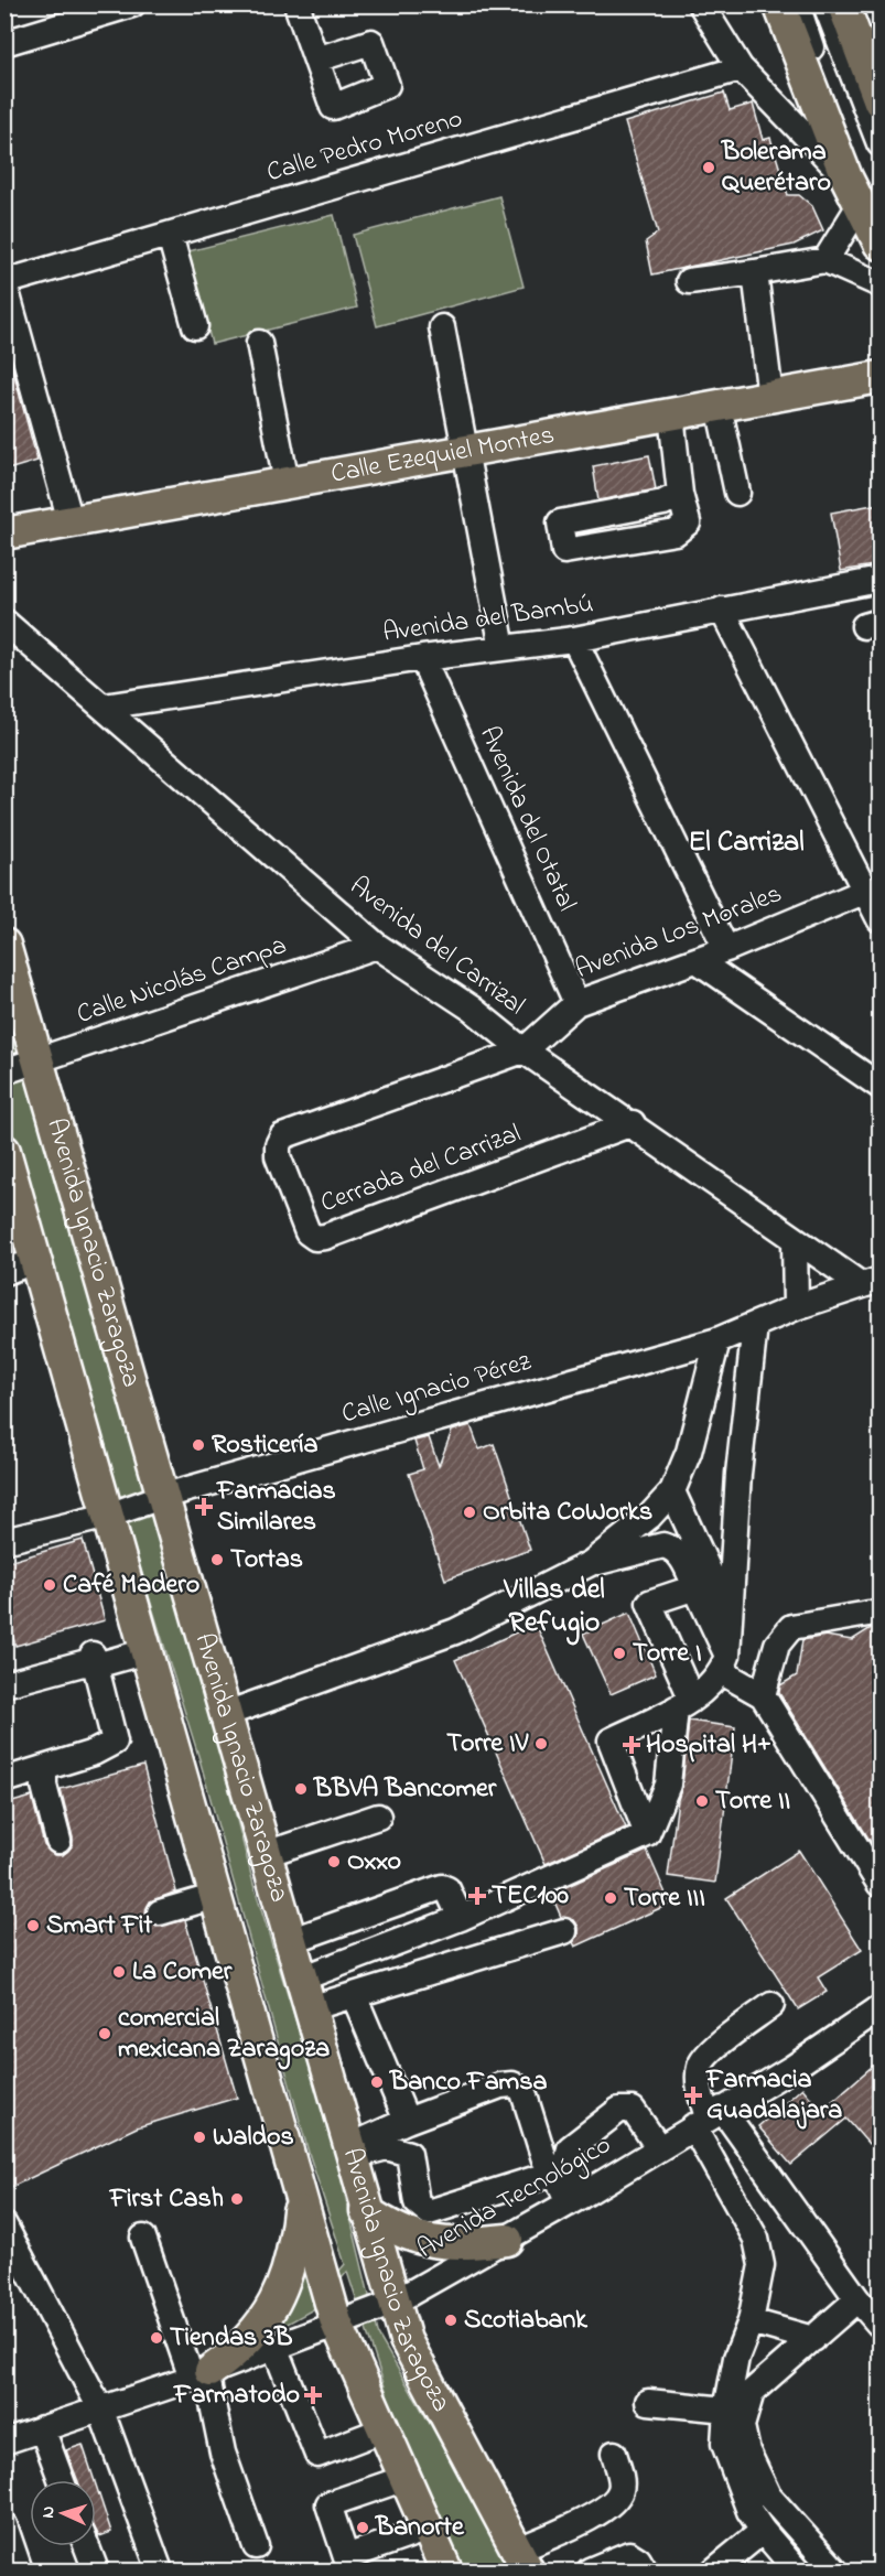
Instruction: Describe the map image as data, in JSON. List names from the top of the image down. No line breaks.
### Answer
{"streets":{"main road":["Calle Ezequiel Montes","Avenida Ignacio Zaragoza"],"street":["Calle Pedro Moreno","Avenida del Bambú","Avenida del Otatal","Avenida Los Morales","Avenida del Carrizal","Calle Nicolás Campa","Cerrada del Carrizal","Calle Ignacio Pérez","Avenida Tecnológico"]},"crossings":[["Avenida del Bambú","Avenida del Otatal"],["Avenida del Bambú","Avenida del Carrizal"],["Avenida del Otatal","Avenida Los Morales"],["Avenida Los Morales","Avenida del Carrizal"],["Avenida Los Morales","Cerrada del Carrizal"],["Avenida del Carrizal","Calle Nicolás Campa"],["Avenida del Carrizal","Cerrada del Carrizal"],["Avenida del Carrizal","Calle Ignacio Pérez"],["Calle Nicolás Campa","Avenida Ignacio Zaragoza"],["Avenida Ignacio Zaragoza","Calle Ignacio Pérez"],["Avenida Ignacio Zaragoza","Avenida Tecnológico"]],"districts":["El Carrizal","Villas del Refugio"],"places":{"other":["Bolerama Querétaro","Rosticería","Orbita CoWorks","Tortas","Café Madero","Torre I","Torre IV","BBVA Bancomer","Torre II","Oxxo","Torre III","Smart Fit","La Comer","comercial mexicana Zaragoza","Banco Famsa","Waldos","First Cash","Scotiabank","Tiendas 3B","Banorte"],"health":["Farmacias Similares","Hospital H+","TEC100","Farmacia Guadalajara","Farmatodo"]},"north":"left"}
